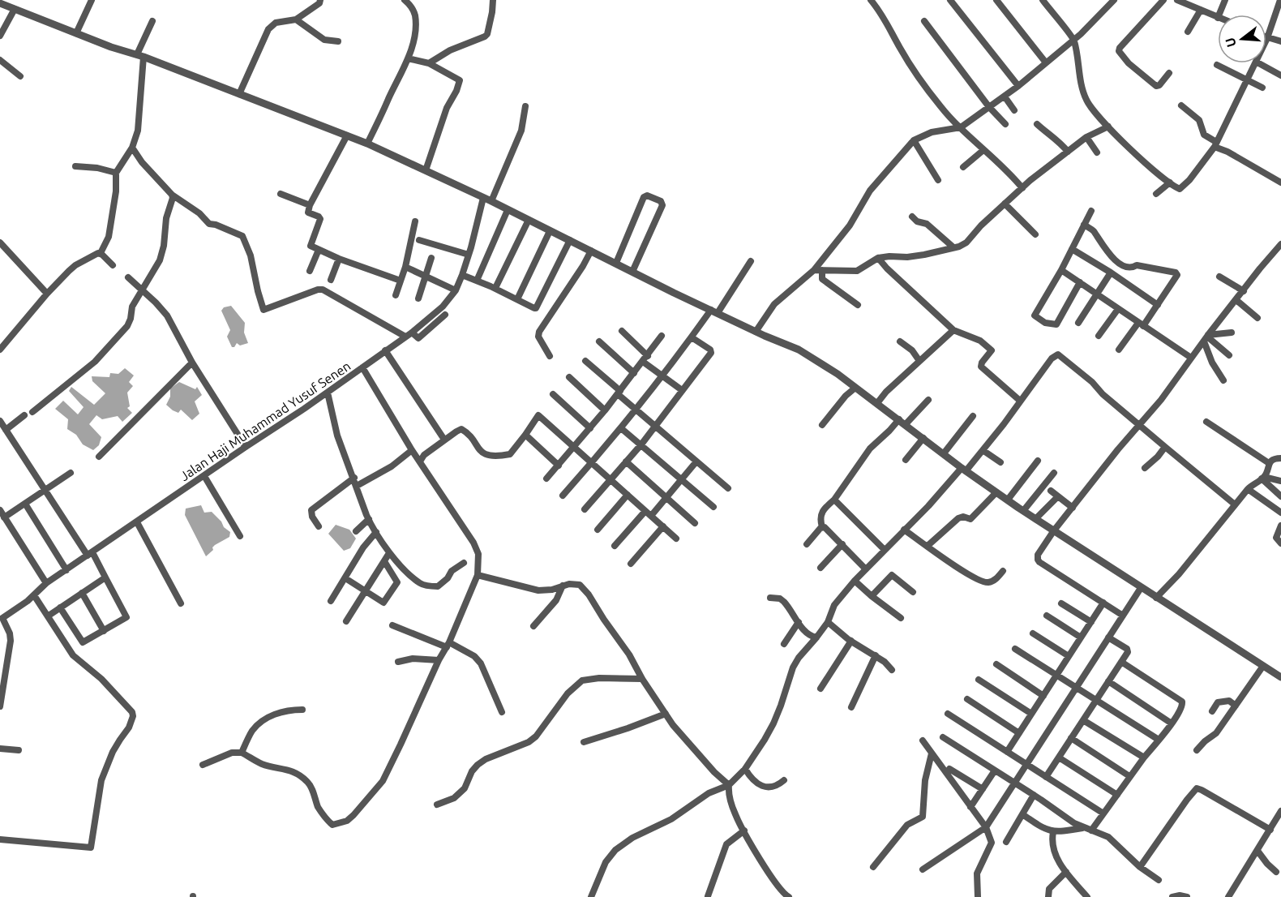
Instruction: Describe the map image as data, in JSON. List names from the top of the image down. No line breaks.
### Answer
{"streets":{"street":["Jalan Haji Muhammad Yusuf Senen"]},"north":"left"}
